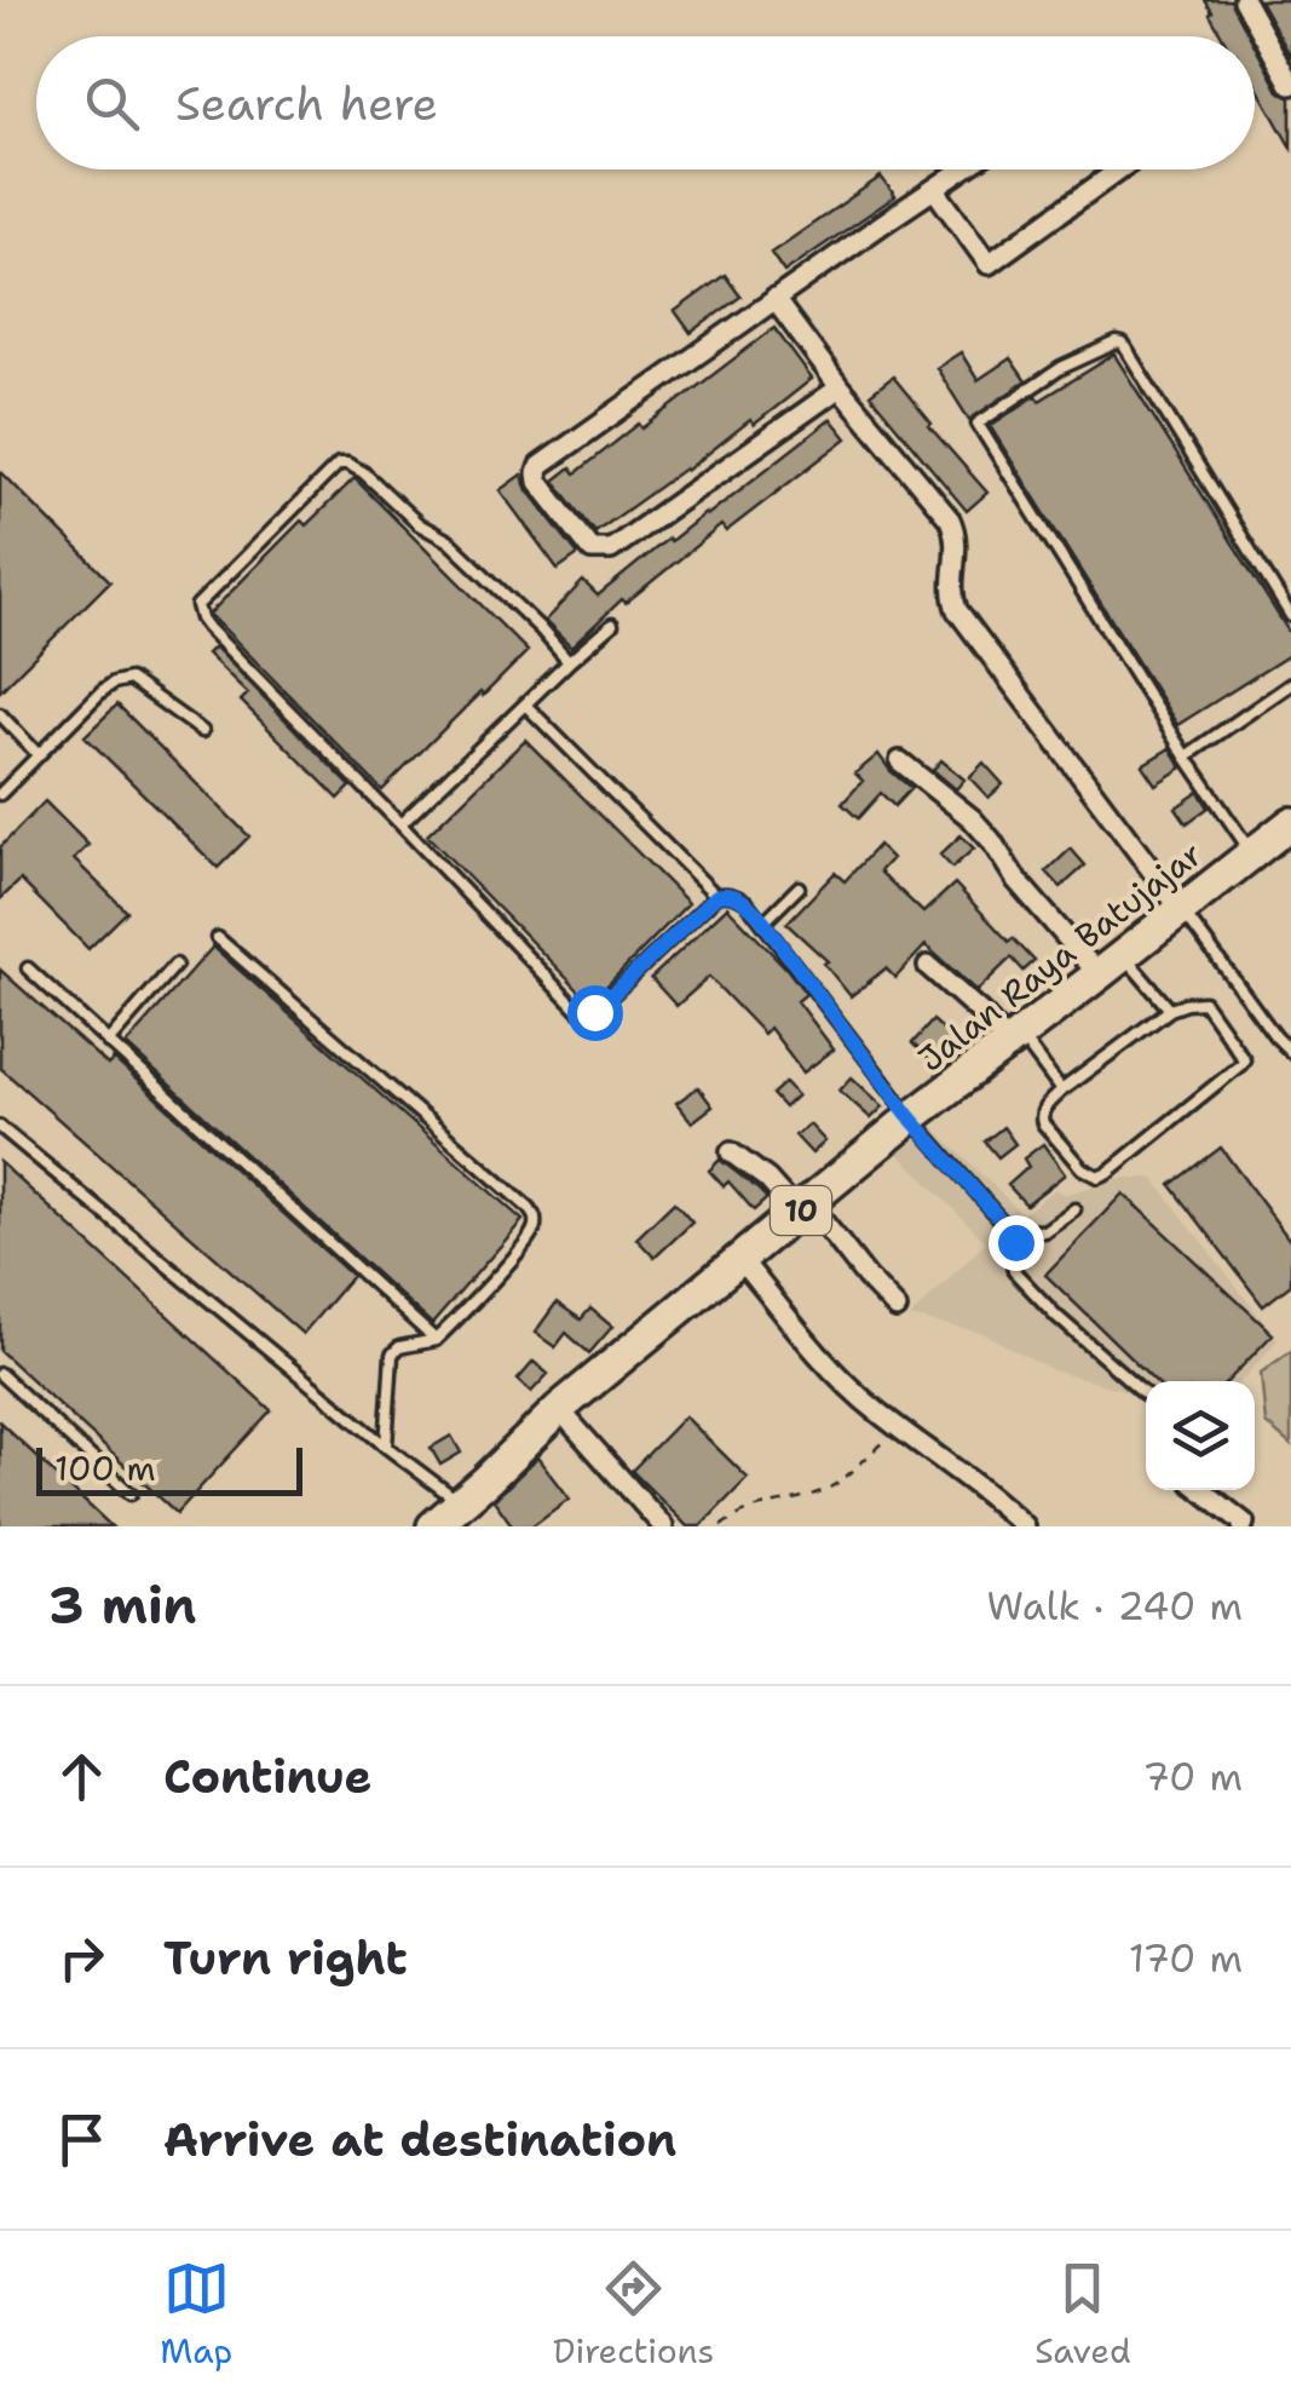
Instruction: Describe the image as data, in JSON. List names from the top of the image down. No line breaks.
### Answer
{"streets":{"highway":["Jalan Raya Batujajar","10"]},"scale_bar":"100 m","page":{"search":"Search here","scale":"100 m","heading":["3 min","Walk · 240 m"],"list":[["Continue","70 m"],["Turn right","170 m"],"Arrive at destination"],"nav":["Map","Directions","Saved"]}}
